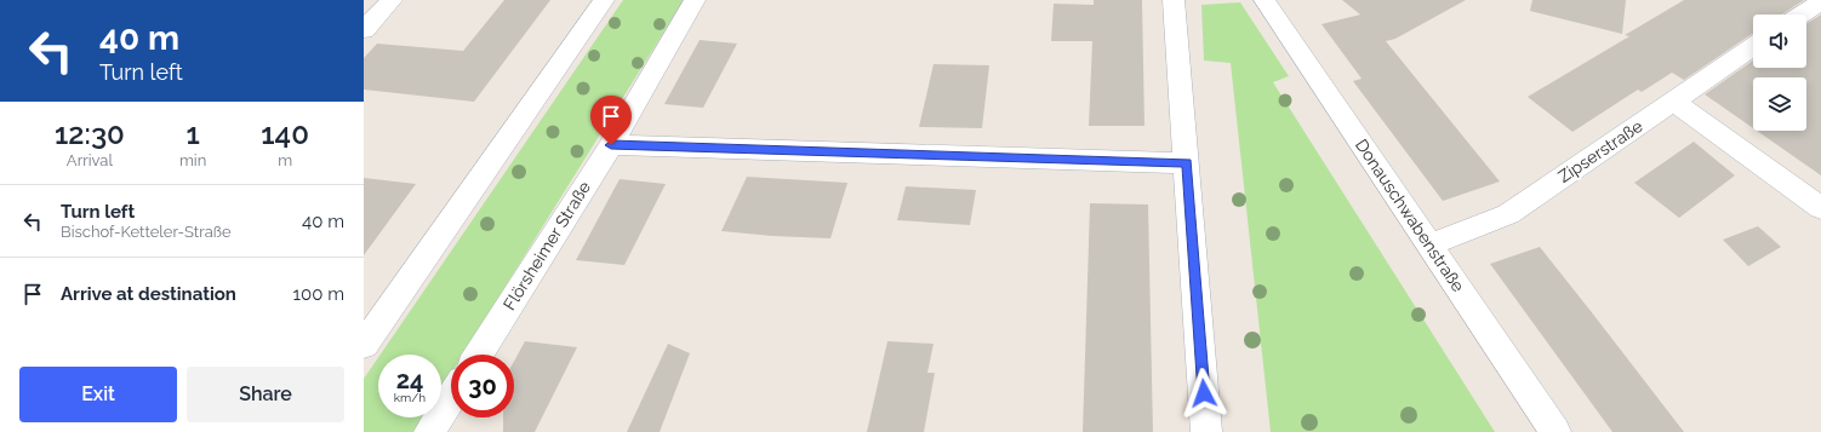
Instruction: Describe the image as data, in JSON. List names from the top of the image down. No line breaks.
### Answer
{"streets":{"street":["Zipserstraße","Donauschwabenstraße","Flörsheimer Straße"]},"crossings":[["Zipserstraße","Donauschwabenstraße"]],"page":{"turn":["40 m","Turn left"],"eta":["12:30","Arrival","1","min","140","m"],"list":[{"name":"Turn left","note":"Bischof-Ketteler-Straße","value":"40 m"},{"name":"Arrive at destination","value":"100 m"}],"speed":"24 km/h","limit":"30","buttons":["Exit","Share"]}}
